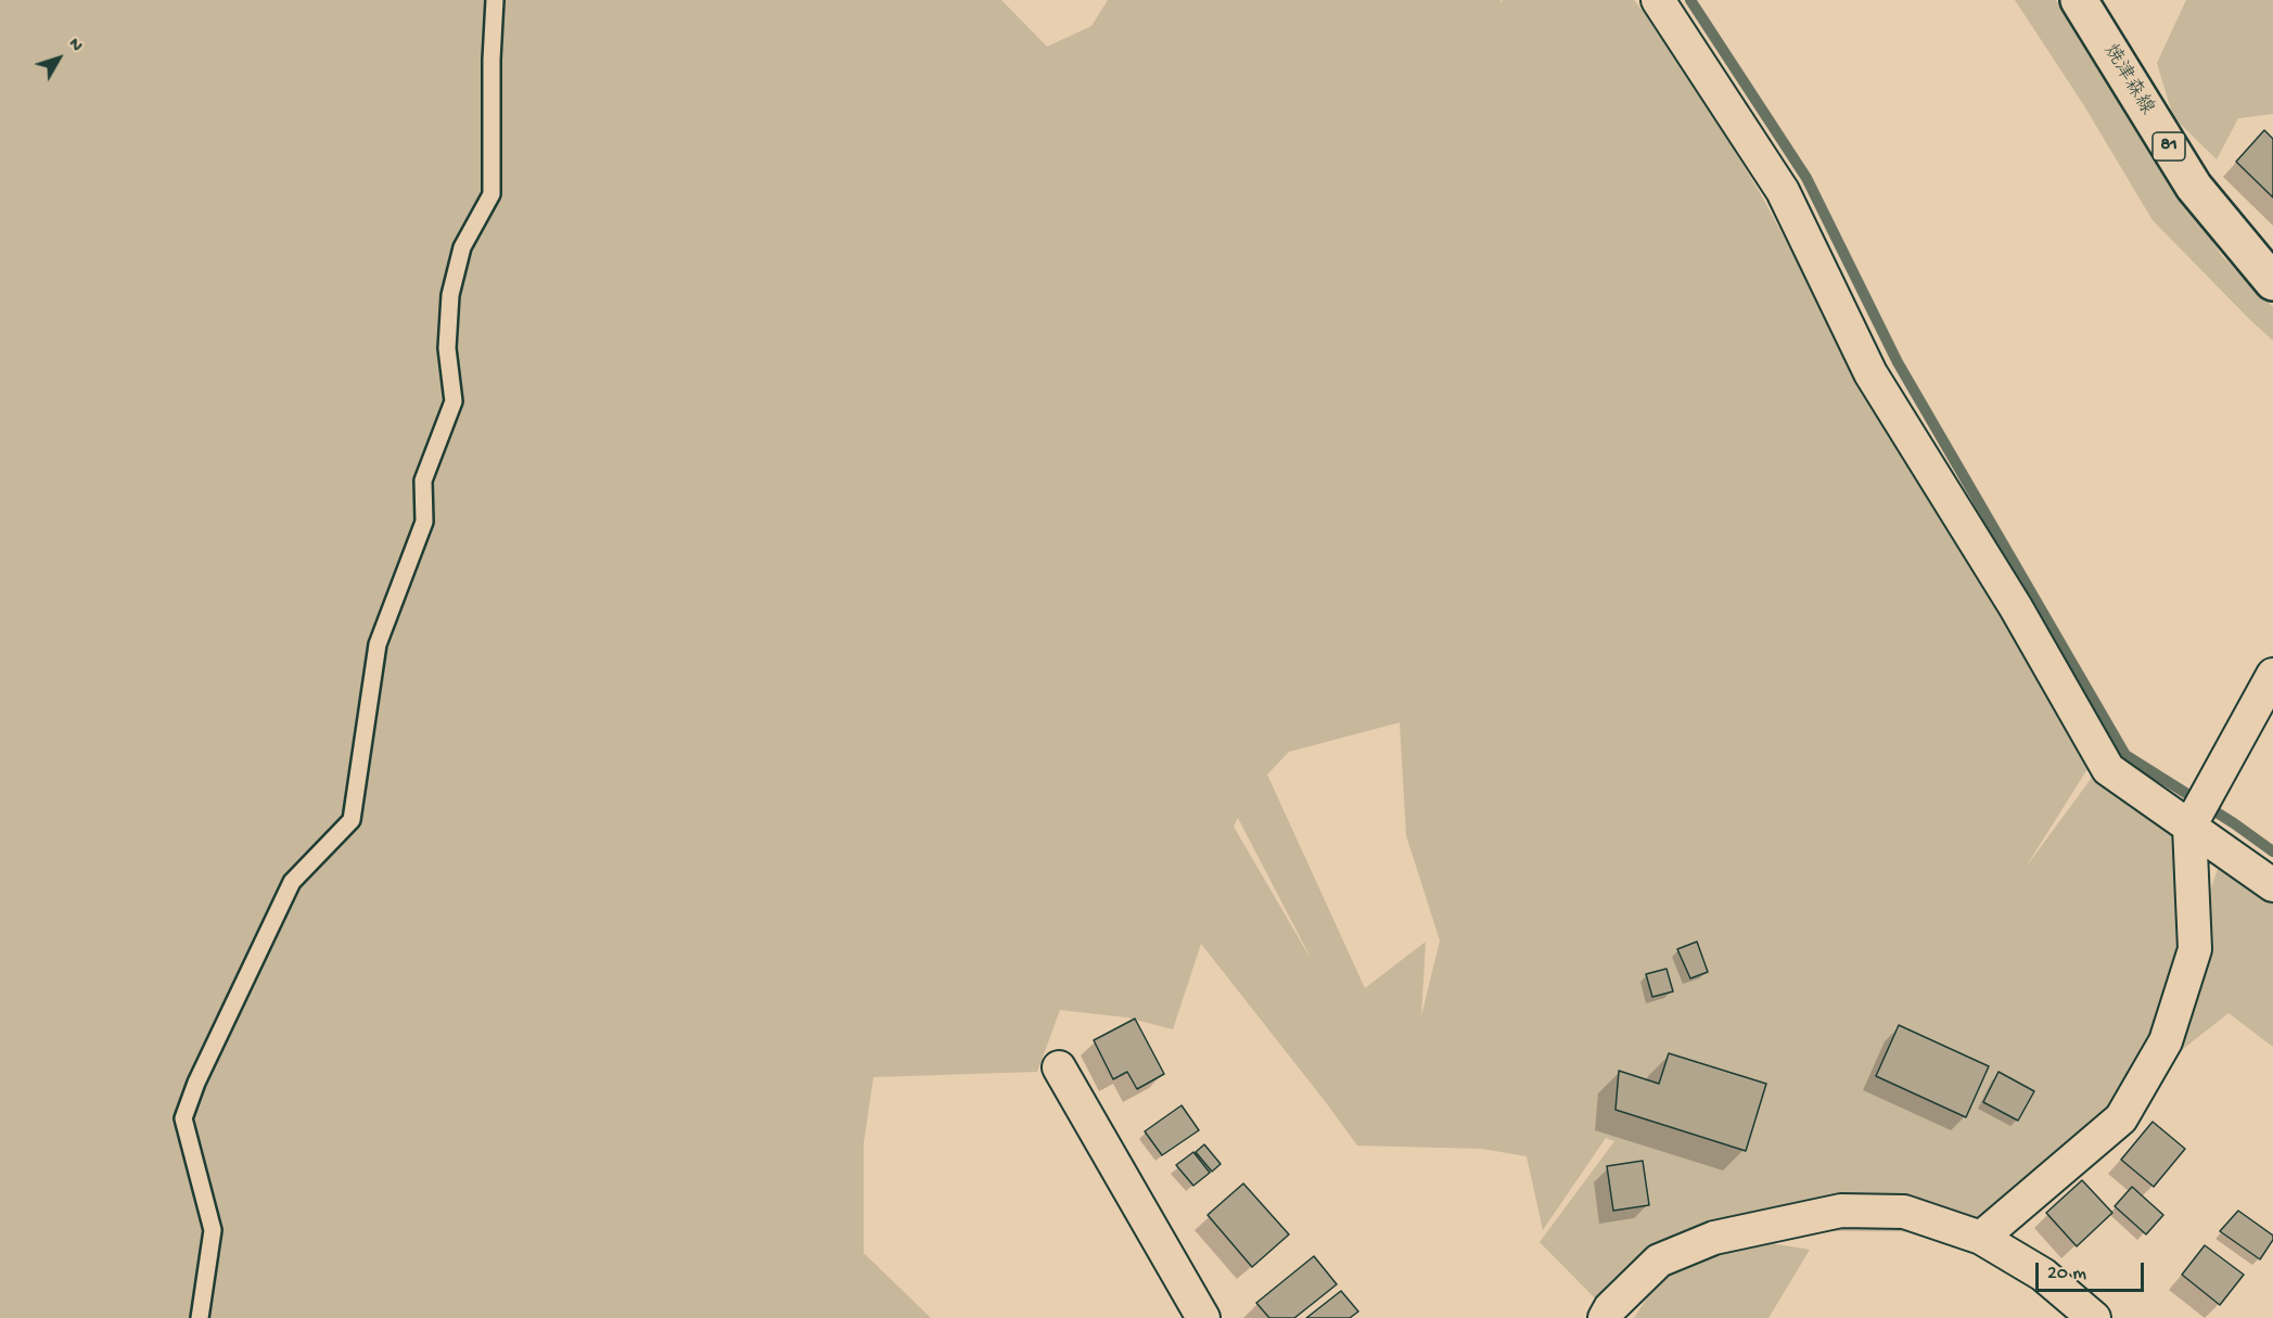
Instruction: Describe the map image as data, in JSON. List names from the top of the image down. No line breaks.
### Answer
{"streets":{"main road":["焼津森線","81"]},"scale_bar":"20 m","north":"top right"}
